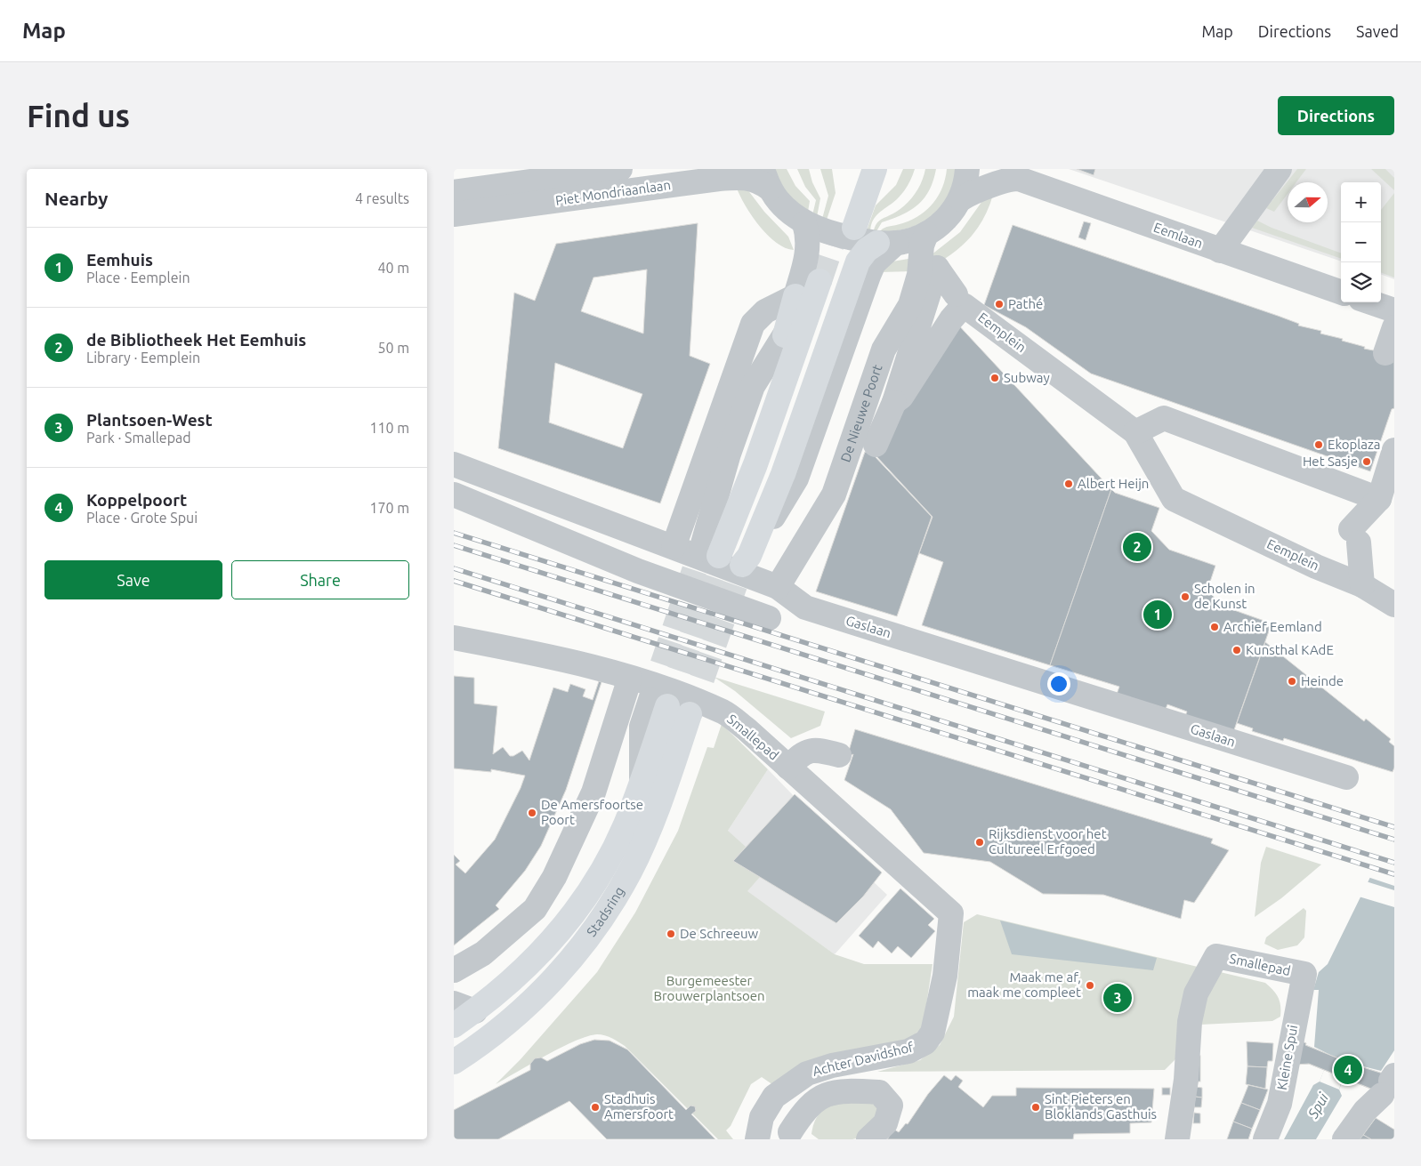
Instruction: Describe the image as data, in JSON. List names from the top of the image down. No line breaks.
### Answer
{"streets":{"main road":["Stadsring"],"street":["Piet Mondriaanlaan","Eemlaan","Eemplein","De Nieuwe Poort","Gaslaan","Smallepad","Kleine Spui","Achter Davidshof"]},"crossings":[["De Nieuwe Poort","Gaslaan"],["Smallepad","Kleine Spui"],["Smallepad","Achter Davidshof"]],"water":["Spui"],"parks":["Burgemeester Brouwerplantsoen"],"places":["Pathé","Subway","Ekoplaza","Het Sasje","Albert Heijn","Scholen in de Kunst","Archief Eemland","Kunsthal KAdE","Heinde","De Amersfoortse Poort","Rijksdienst voor het Cultureel Erfgoed","De Schreeuw","Maak me af, maak me compleet","Stadhuis Amersfoort","Sint Pieters en Bloklands Gasthuis"],"north":"right","page":{"header":"Map","nav":["Map","Directions","Saved"],"buttons":["Directions",["Save","Share"]],"title":"Find us","heading":["Nearby","4 results"],"map_buttons":["+","−"],"list":[{"mark":"1","name":"Eemhuis","note":"Place · Eemplein","value":"40 m"},{"mark":"2","name":"de Bibliotheek Het Eemhuis","note":"Library · Eemplein","value":"50 m"},{"mark":"3","name":"Plantsoen-West","note":"Park · Smallepad","value":"110 m"},{"mark":"4","name":"Koppelpoort","note":"Place · Grote Spui","value":"170 m"}],"pins":["2","1","3","4"]}}
